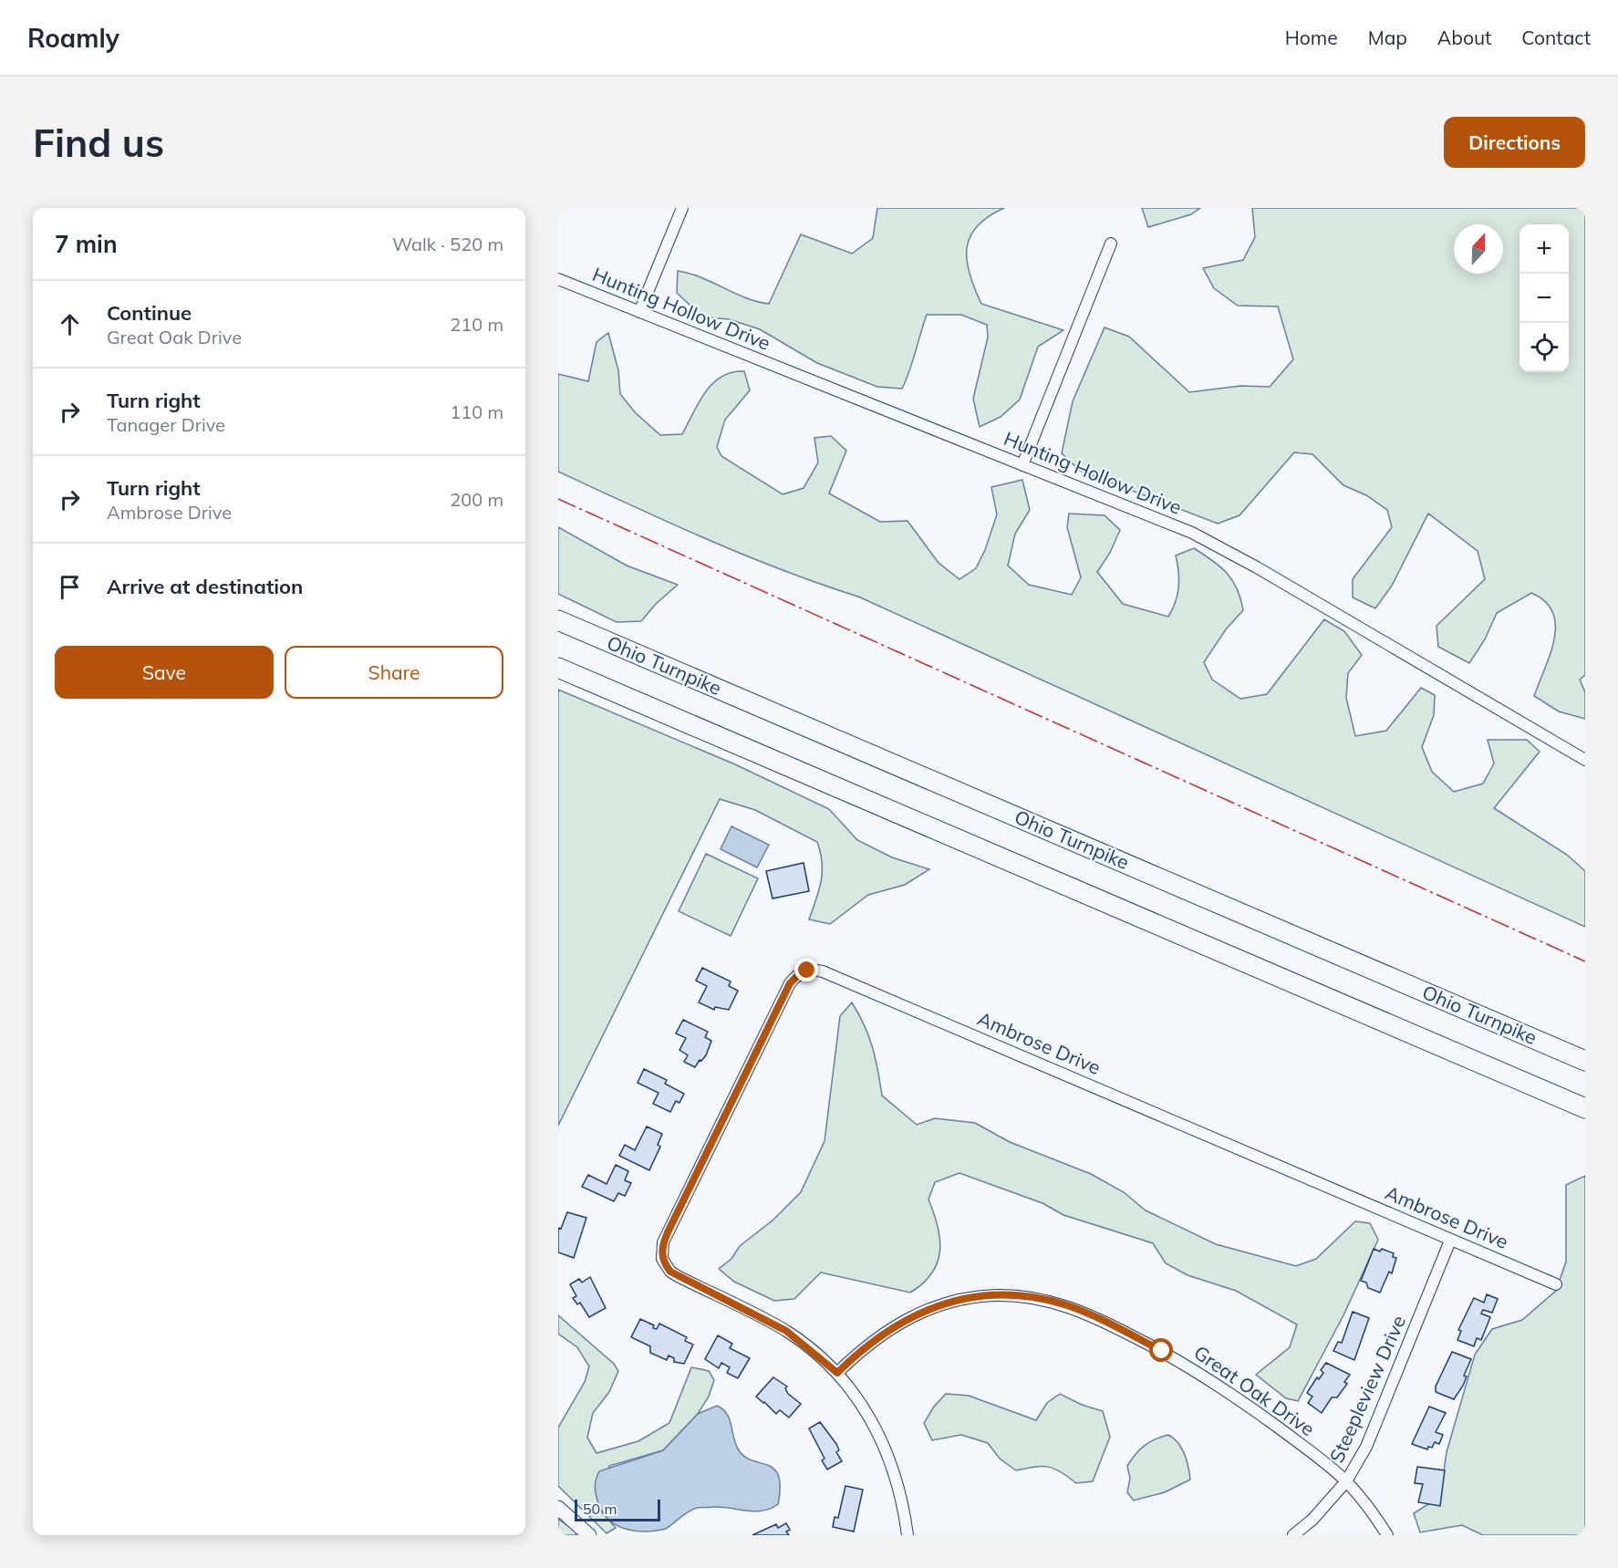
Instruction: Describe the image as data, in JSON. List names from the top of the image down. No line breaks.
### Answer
{"streets":{"highway":["Ohio Turnpike"],"street":["Hunting Hollow Drive","Ambrose Drive","Steepleview Drive","Great Oak Drive"]},"crossings":[["Ambrose Drive","Steepleview Drive"],["Ambrose Drive","Great Oak Drive"],["Steepleview Drive","Great Oak Drive"]],"scale_bar":"50 m","north":"top","page":{"header":"Roamly","nav":["Home","Map","About","Contact"],"buttons":["Directions",["Save","Share"]],"title":"Find us","heading":["7 min","Walk · 520 m"],"map_buttons":["+","−"],"list":[["Continue","Great Oak Drive","210 m"],["Turn right","Tanager Drive","110 m"],["Turn right","Ambrose Drive","200 m"],"Arrive at destination"],"scale":"50 m"}}
